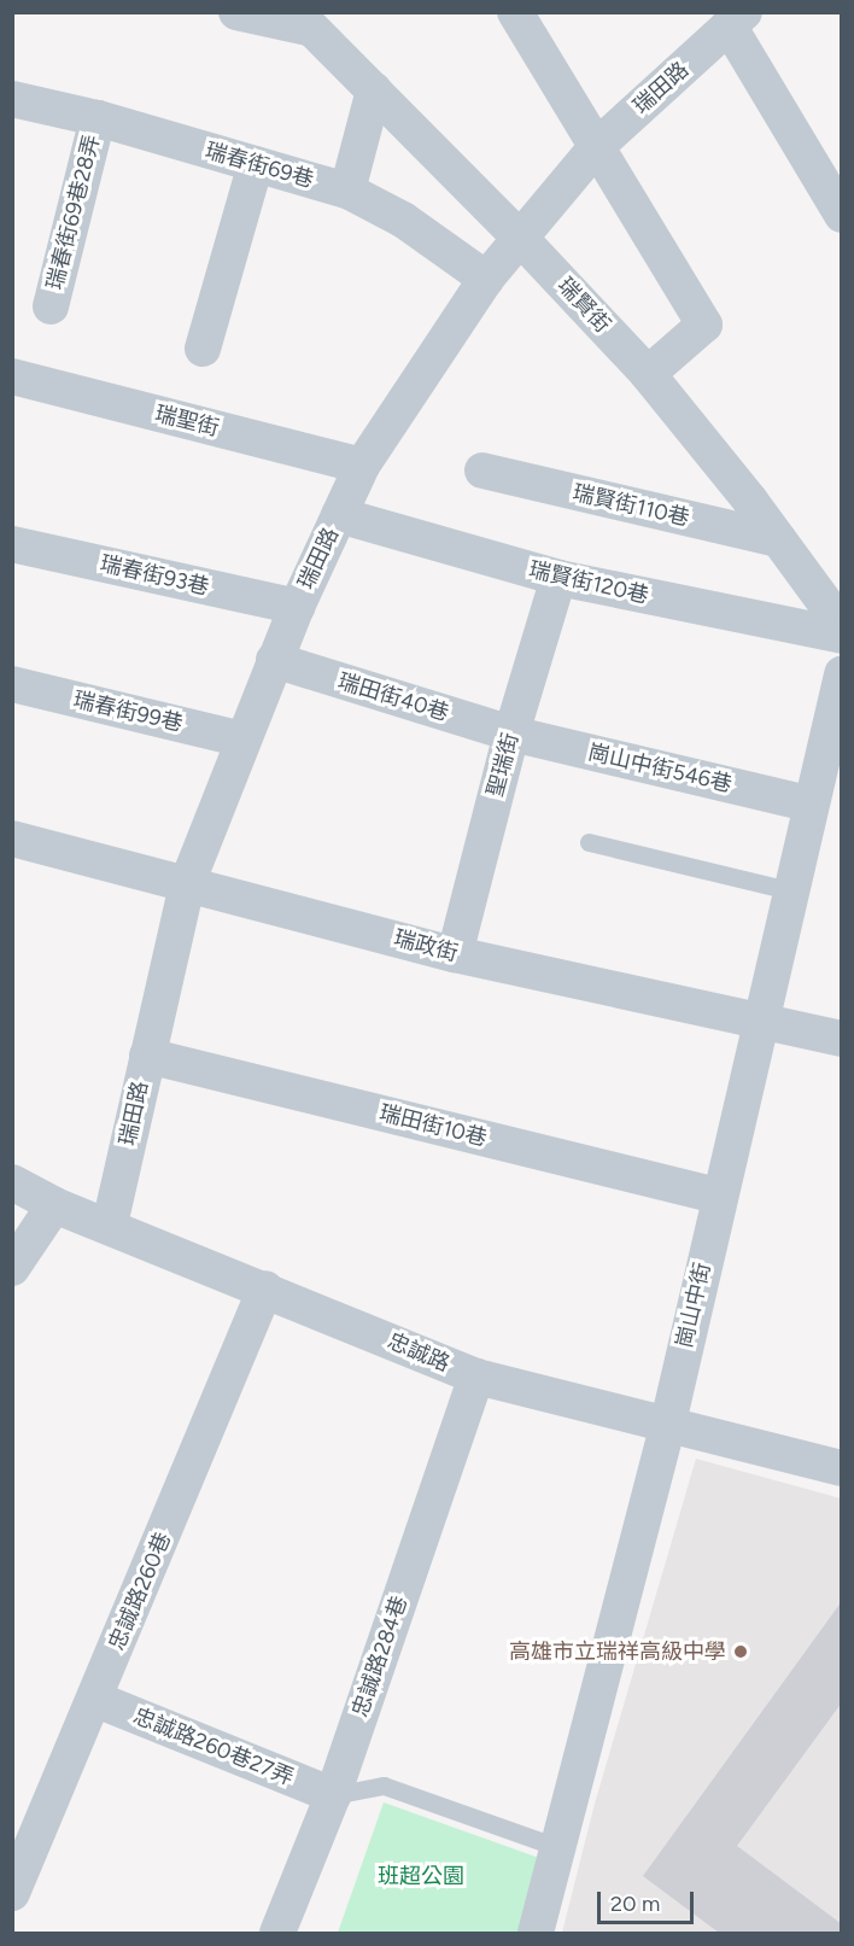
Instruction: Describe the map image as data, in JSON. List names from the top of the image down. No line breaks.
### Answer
{"streets":{"street":["瑞田路","瑞春街69巷","瑞春街69巷28弄","瑞賢街","瑞聖街","瑞賢街110巷","瑞春街93巷","瑞賢街120巷","瑞田街40巷","瑞春街99巷","聖瑞街","崗山中街546巷","瑞政街","瑞田街10巷","崗山中街","忠誠路","忠誠路260巷","忠誠路284巷","忠誠路260巷27弄"]},"crossings":[["瑞田路","瑞春街69巷"],["瑞田路","瑞賢街"],["瑞田路","瑞聖街"],["瑞田路","瑞春街93巷"],["瑞田路","瑞賢街120巷"],["瑞田路","瑞田街40巷"],["瑞田路","瑞春街99巷"],["瑞田路","瑞政街"],["瑞田路","瑞田街10巷"],["瑞田路","忠誠路"],["瑞春街69巷","瑞春街69巷28弄"],["瑞賢街","瑞賢街110巷"],["瑞賢街120巷","聖瑞街"],["瑞田街40巷","聖瑞街"],["瑞田街40巷","崗山中街546巷"],["聖瑞街","崗山中街546巷"],["聖瑞街","瑞政街"],["崗山中街546巷","崗山中街"],["瑞政街","崗山中街"],["瑞田街10巷","崗山中街"],["崗山中街","忠誠路"],["忠誠路","忠誠路260巷"],["忠誠路","忠誠路284巷"],["忠誠路260巷","忠誠路260巷27弄"],["忠誠路284巷","忠誠路260巷27弄"]],"parks":["班超公園"],"places":["高雄市立瑞祥高級中學"],"scale_bar":"20 m"}
